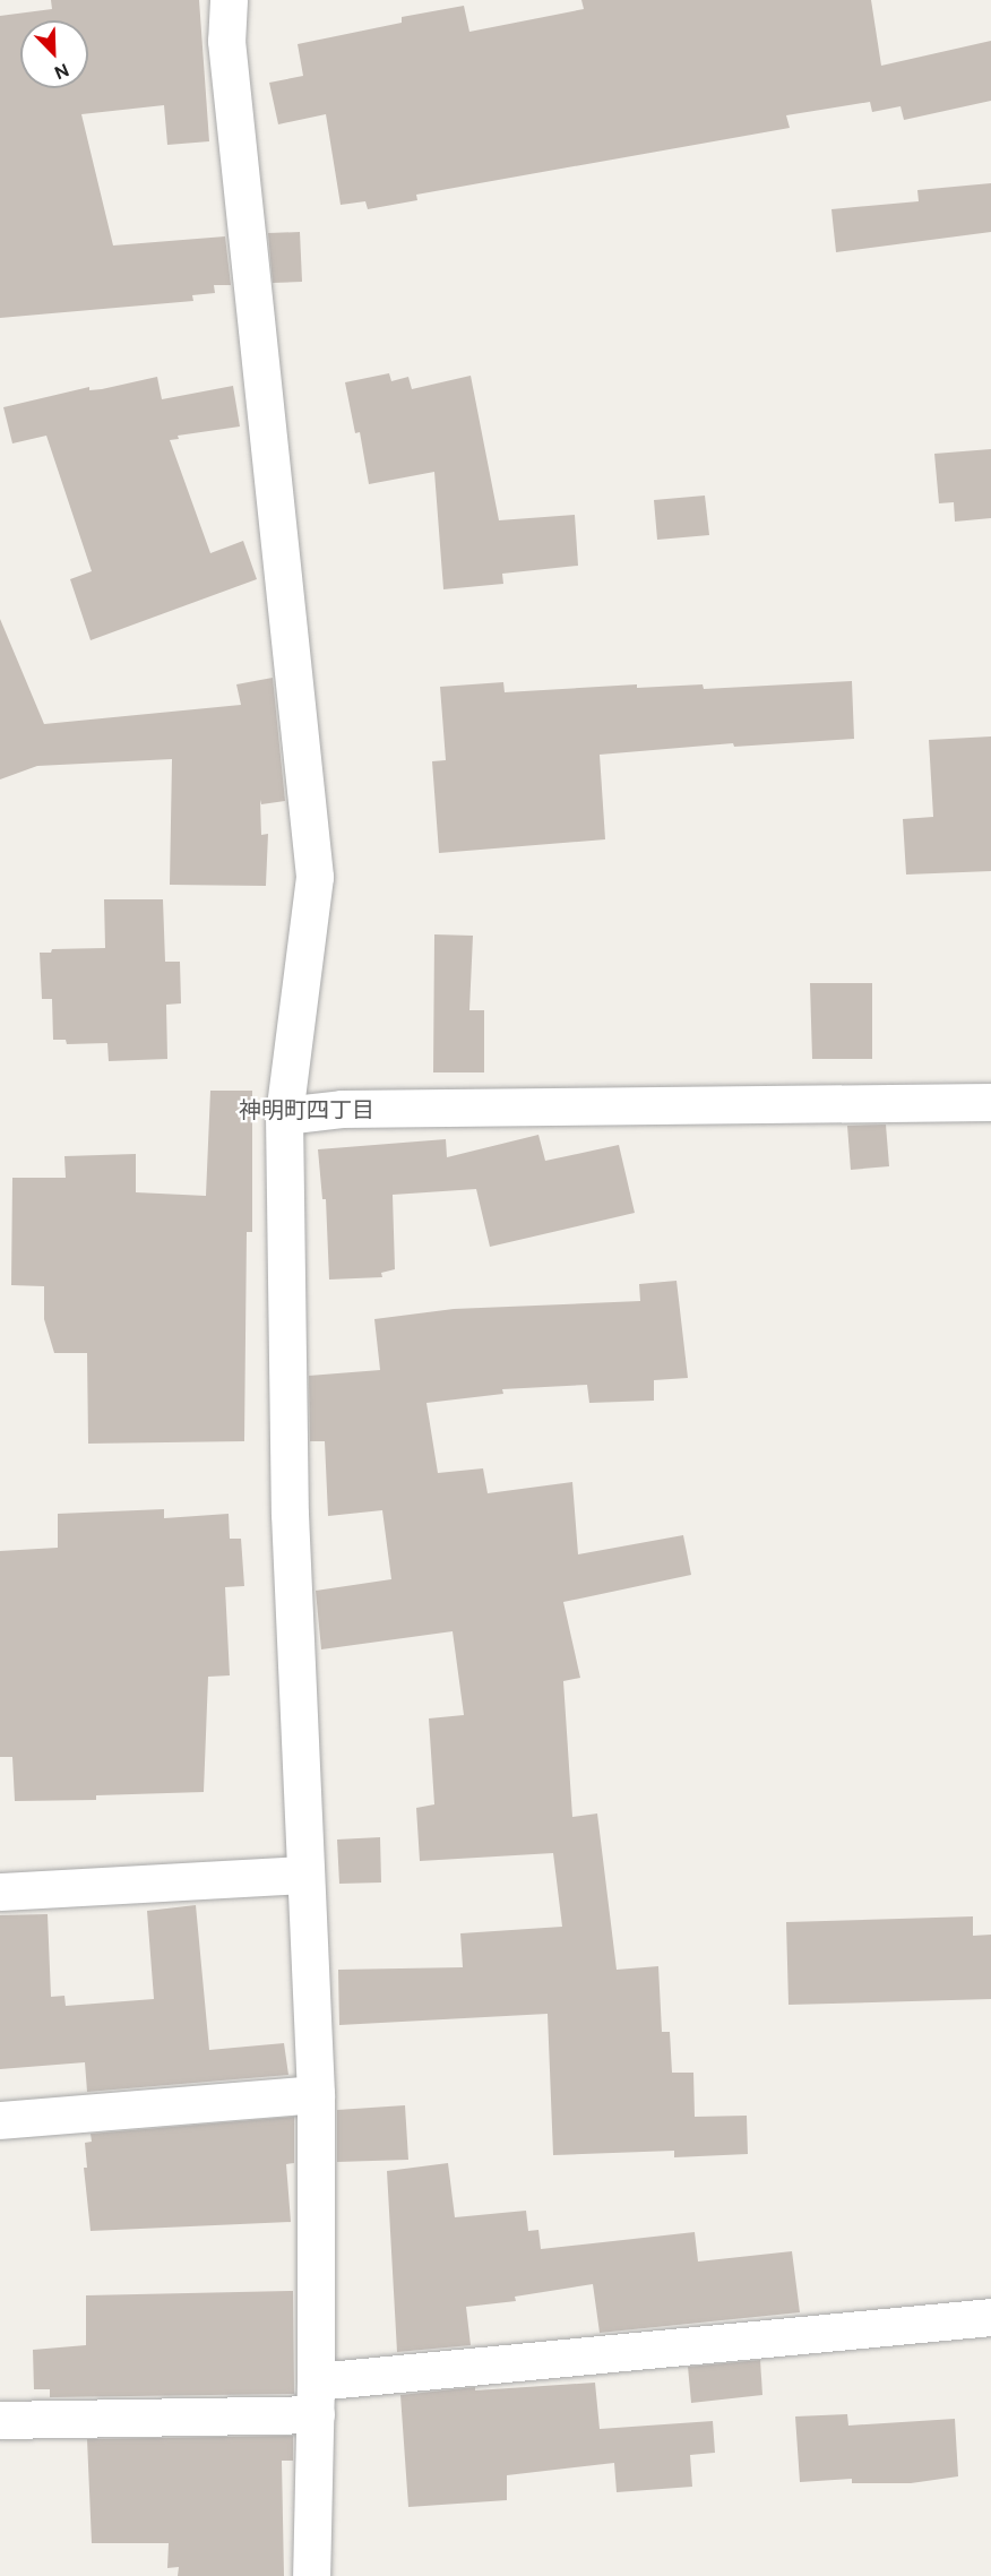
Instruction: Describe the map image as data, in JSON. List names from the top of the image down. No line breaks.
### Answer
{"districts":["神明町四丁目"],"north":"bottom right"}
